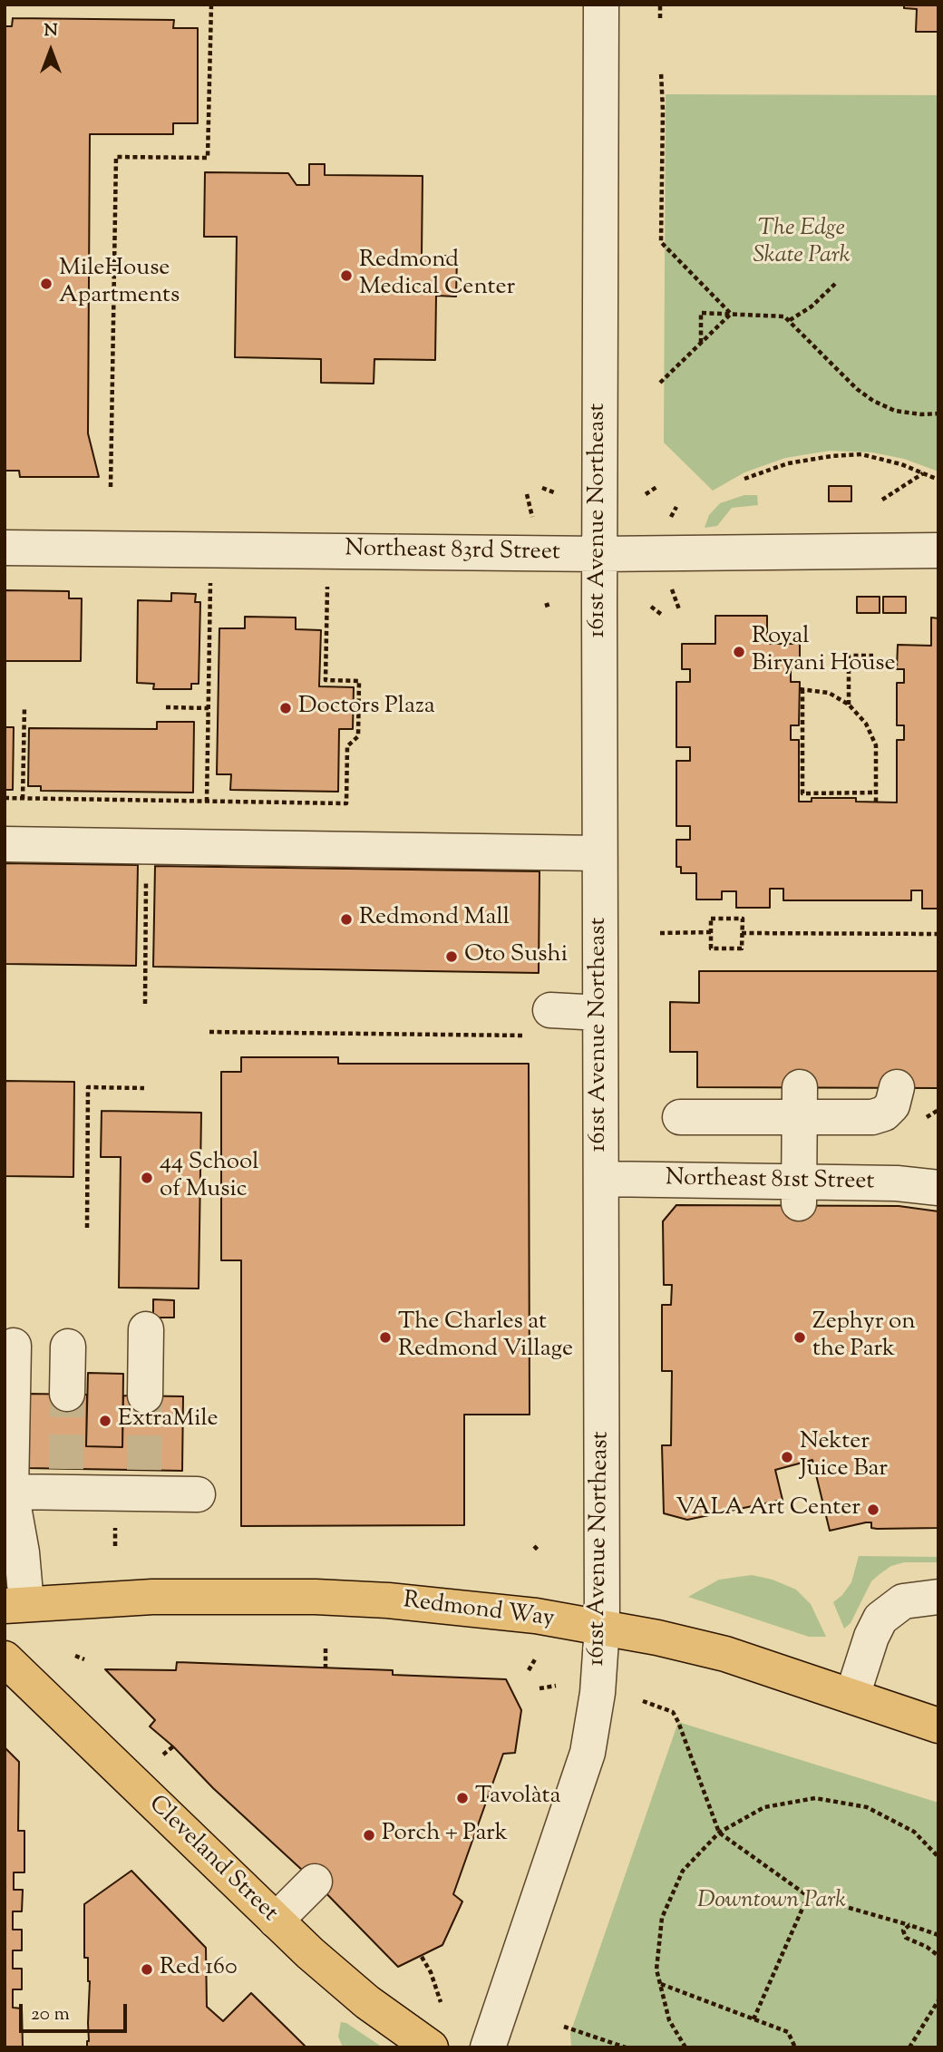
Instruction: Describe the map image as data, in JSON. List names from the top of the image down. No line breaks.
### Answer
{"streets":{"main road":["Redmond Way","Cleveland Street"],"street":["161st Avenue Northeast","Northeast 83rd Street","Northeast 81st Street"]},"crossings":[["161st Avenue Northeast","Northeast 83rd Street"],["161st Avenue Northeast","Northeast 81st Street"],["161st Avenue Northeast","Redmond Way"]],"parks":["The Edge Skate Park","Downtown Park"],"places":["Redmond Medical Center","MileHouse Apartments","Royal Biryani House","Doctors Plaza","Redmond Mall","Oto Sushi","44 School of Music","The Charles at Redmond Village","Zephyr on the Park","ExtraMile","Nekter Juice Bar","VALA Art Center","Tavolàta","Porch + Park","Red 160"],"scale_bar":"20 m","north":"top"}
